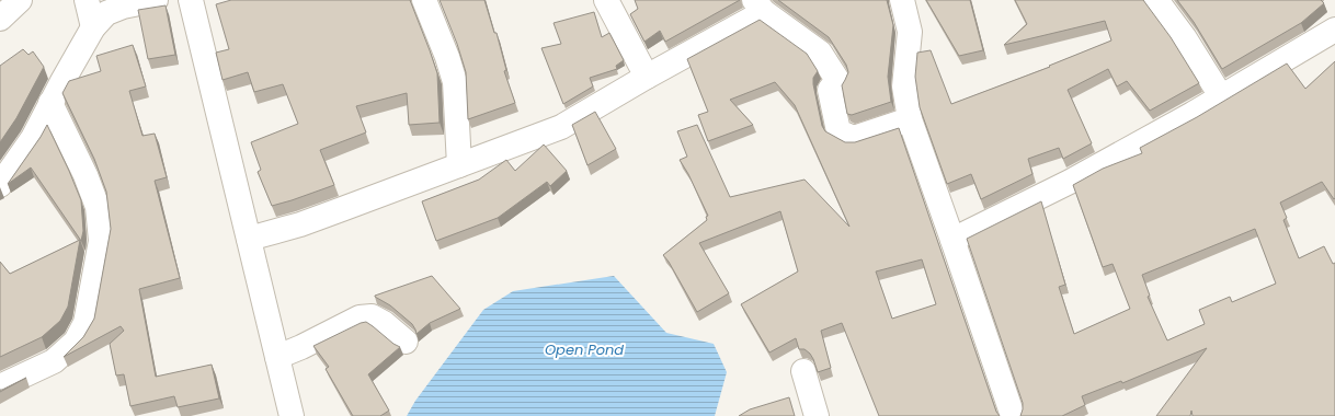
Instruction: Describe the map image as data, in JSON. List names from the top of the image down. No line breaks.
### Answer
{"water":["Open Pond"]}
